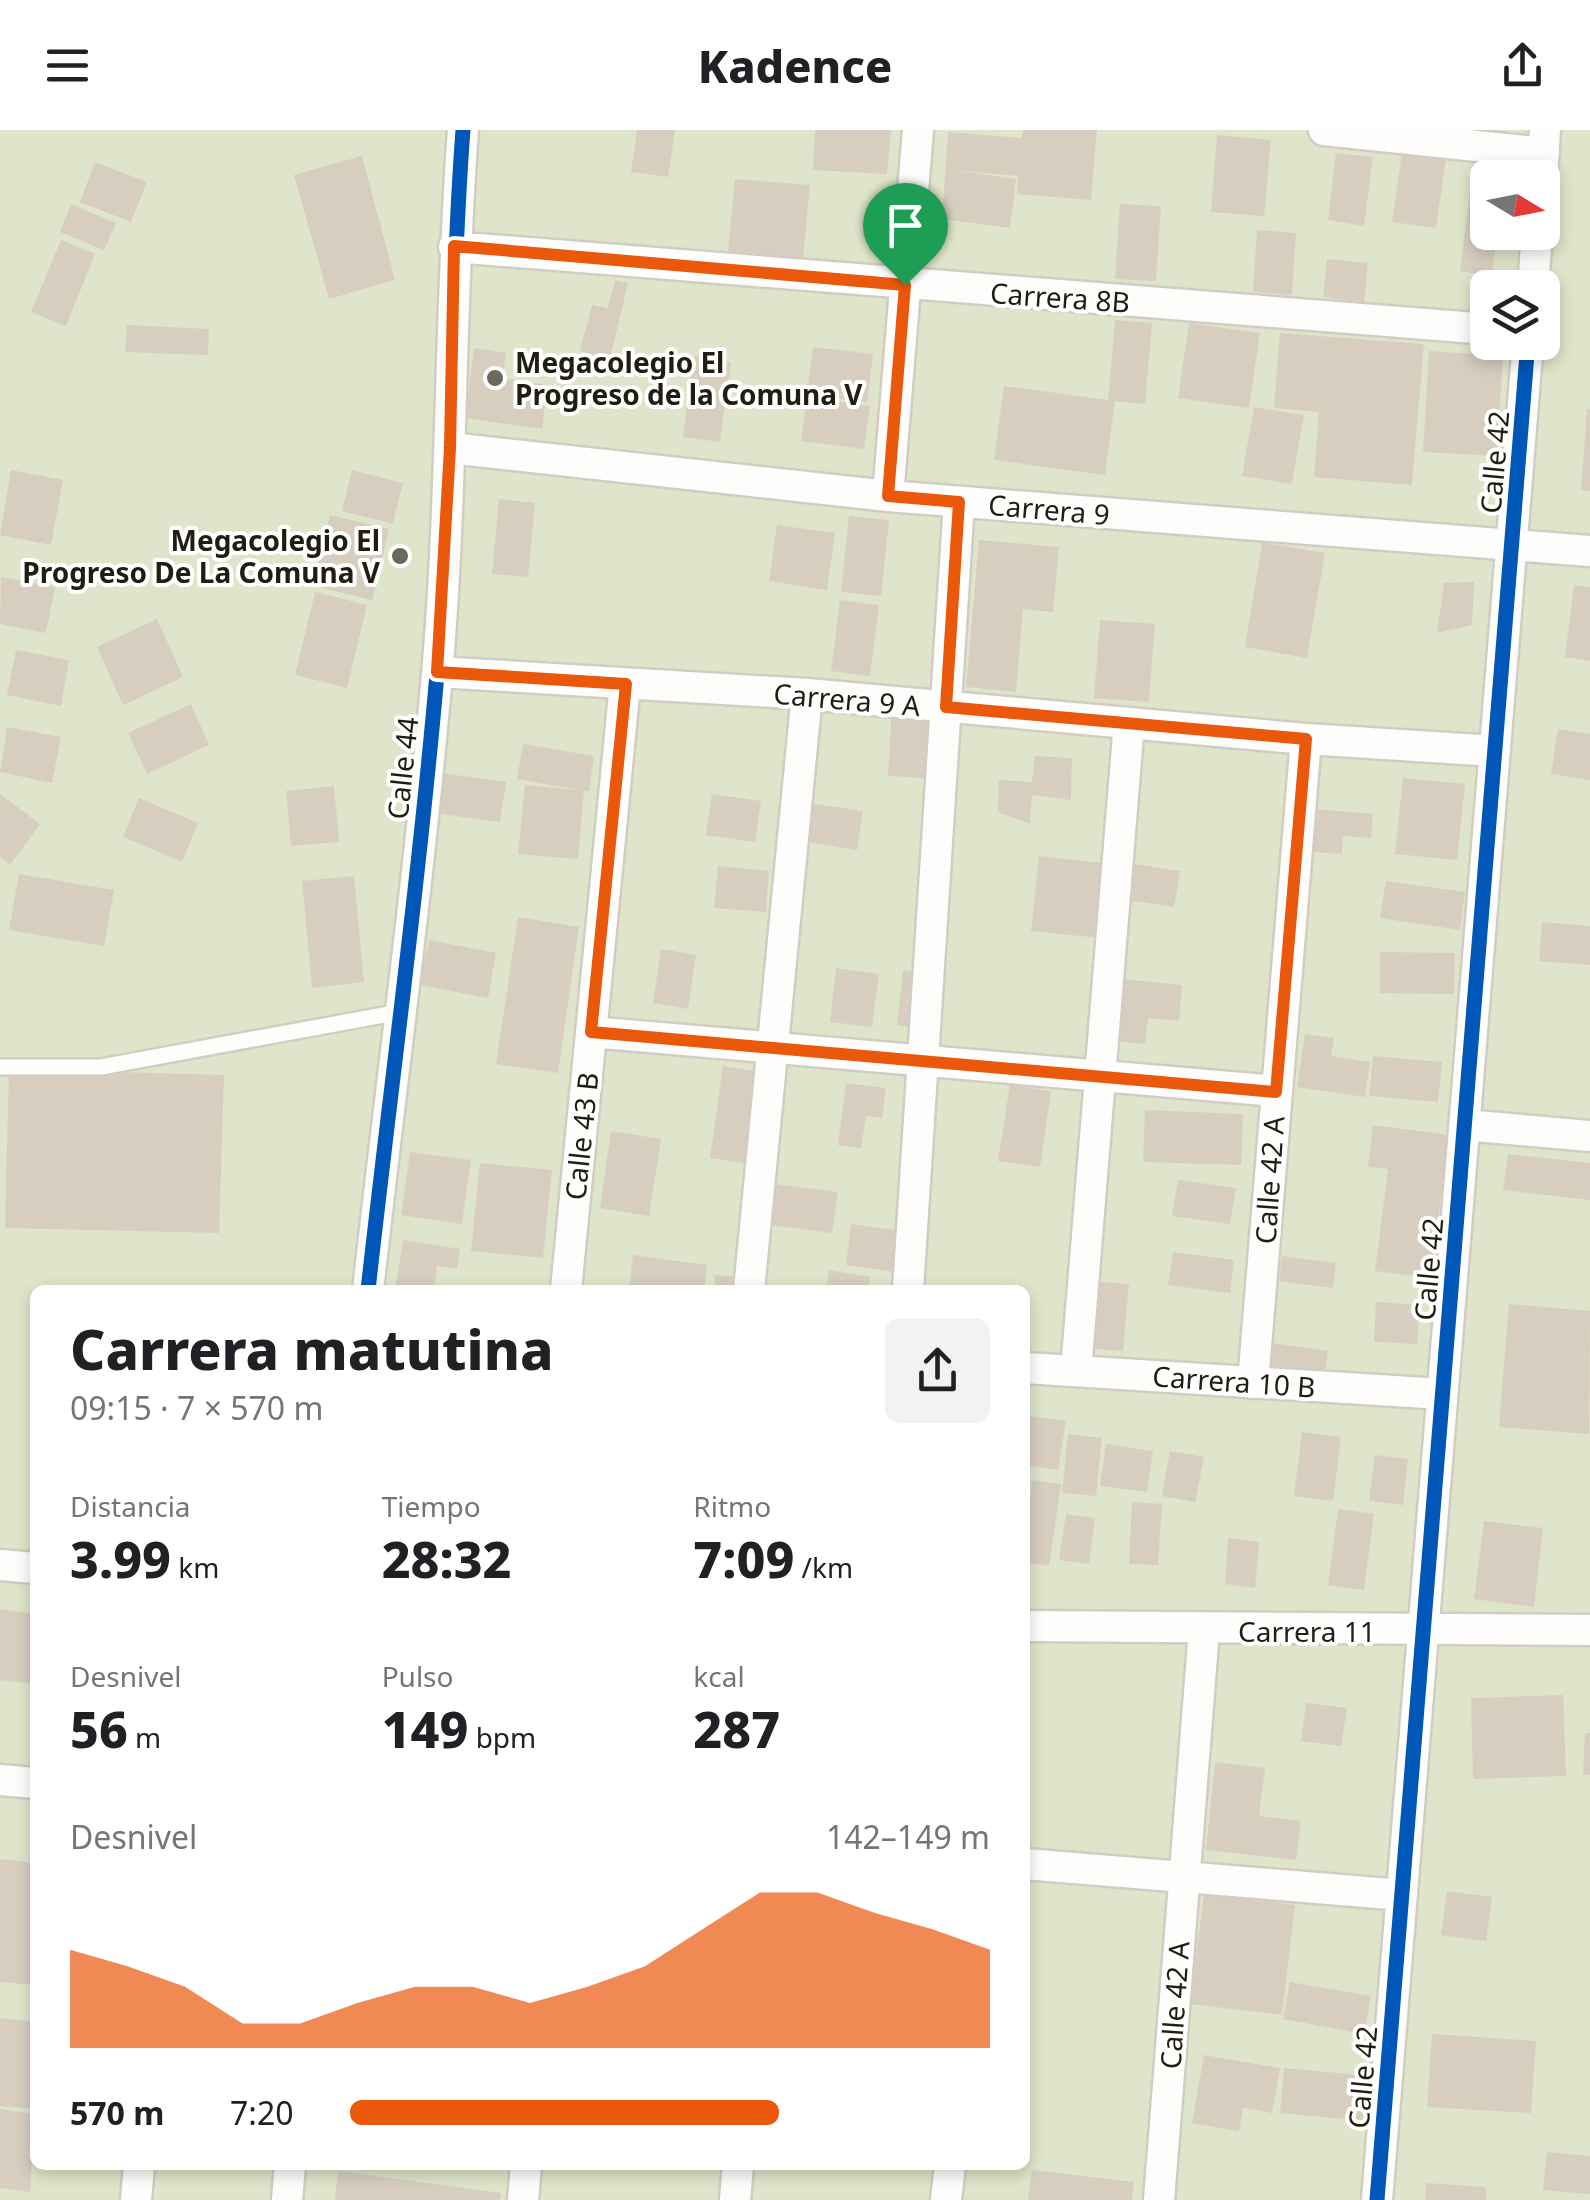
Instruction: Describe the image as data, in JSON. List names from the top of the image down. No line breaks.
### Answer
{"streets":{"street":["Carrera 8B","Calle 42","Carrera 9","Carrera 9 A","Calle 44","Calle 43 B","Calle 42 A","Carrera 10 B","Carrera 11"]},"crossings":[["Carrera 8B","Calle 44"],["Calle 42","Carrera 9"],["Calle 42","Carrera 9 A"],["Calle 42","Carrera 10 B"],["Calle 42","Carrera 11"],["Carrera 9","Calle 44"],["Carrera 9 A","Calle 44"],["Carrera 9 A","Calle 43 B"],["Carrera 9 A","Calle 42 A"],["Calle 42 A","Carrera 10 B"],["Calle 42 A","Carrera 11"]],"places":["Megacolegio El Progreso de la Comuna V","Megacolegio El Progreso De La Comuna V"],"north":"right","page":{"header":"Kadence","heading":["Carrera matutina","09:15 · 7 × 570 m"],"stats":[["Distancia","3.99 km"],["Tiempo","28:32"],["Ritmo","7:09 /km"],["Desnivel","56 m"],["Pulso","149 bpm"],["kcal","287"]],"chart":["Desnivel","142–149 m"],"list":[{"name":"570 m","note":"7:20"}]}}
